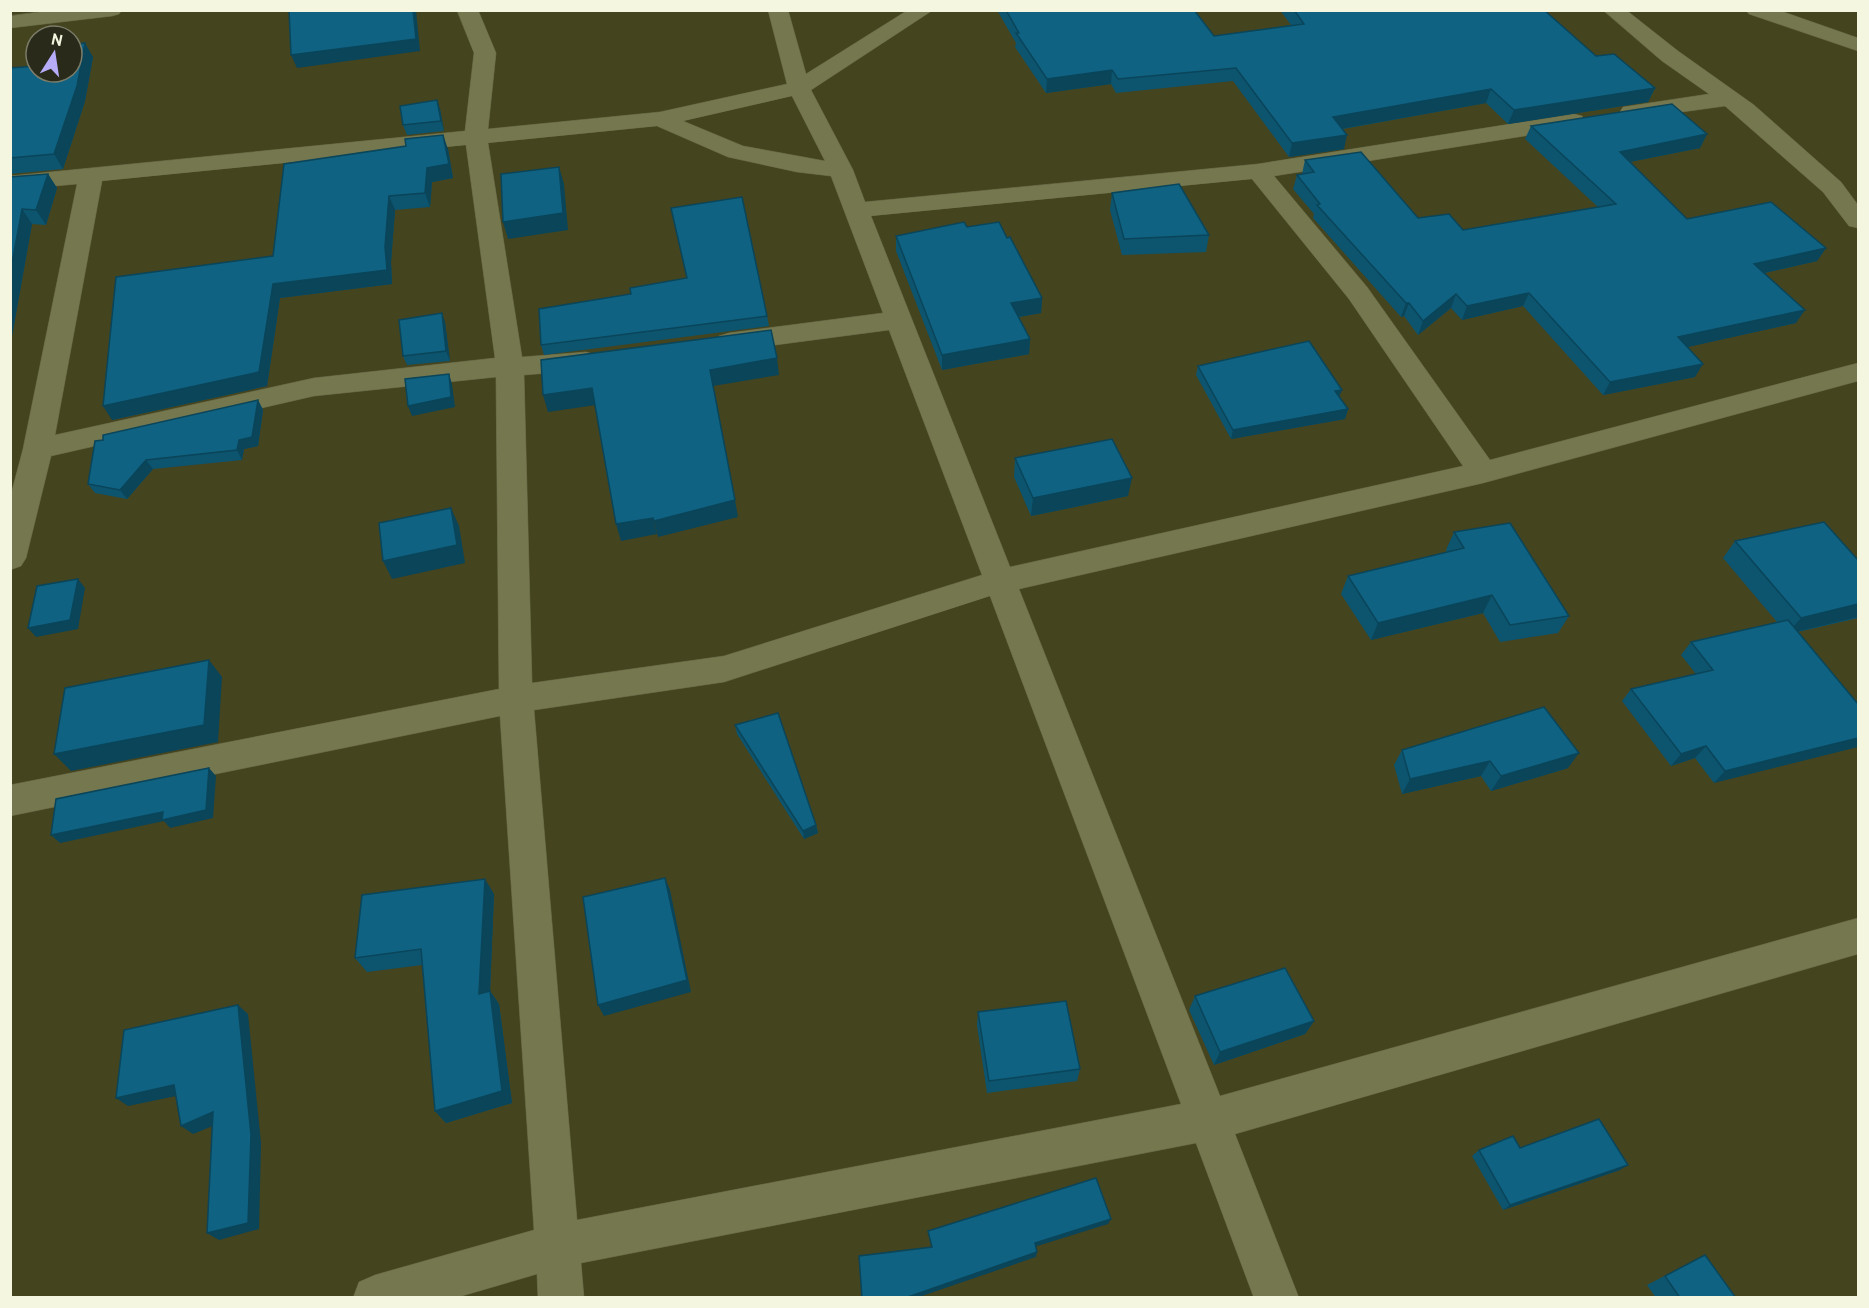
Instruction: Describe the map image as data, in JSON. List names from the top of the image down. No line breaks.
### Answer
{"north":"top"}
